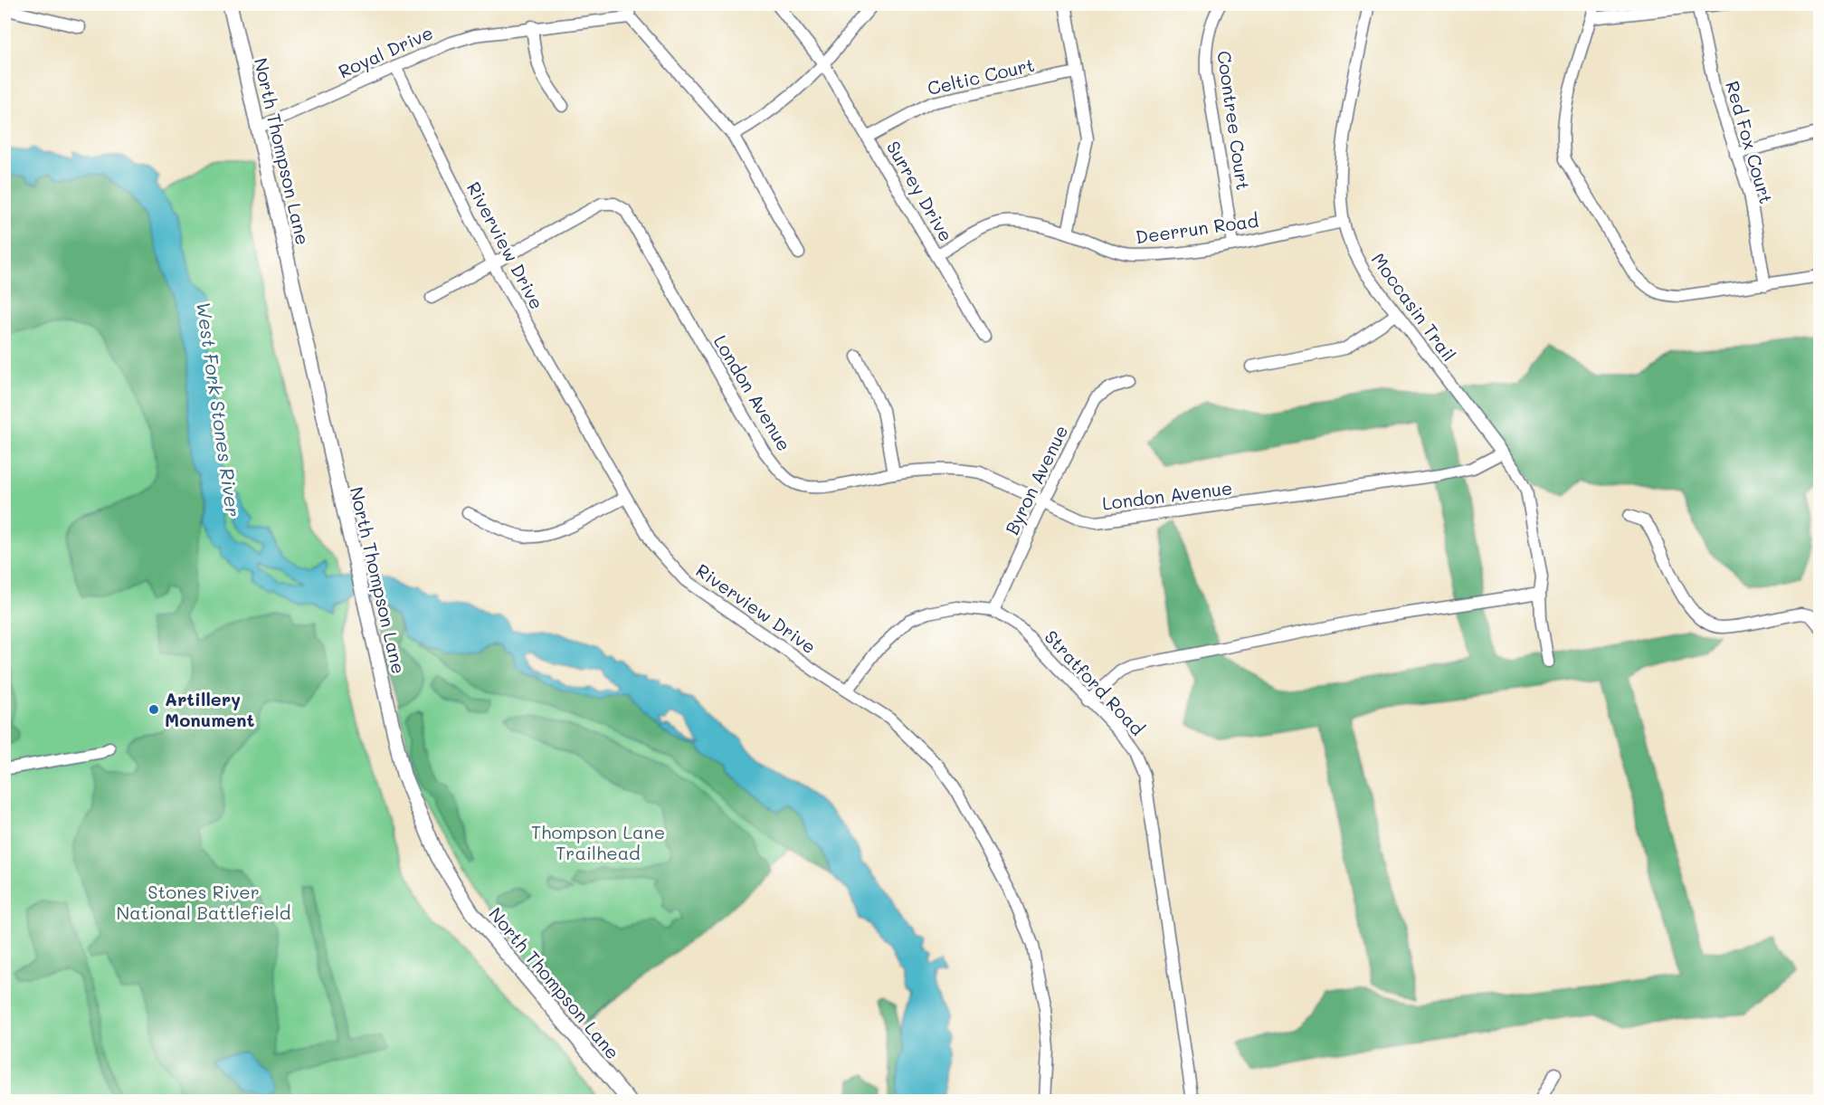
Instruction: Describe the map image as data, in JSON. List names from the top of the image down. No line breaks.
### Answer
{"streets":{"main road":["North Thompson Lane"],"street":["Royal Drive","Celtic Court","Coontree Court","Red Fox Court","Surrey Drive","Deerrun Road","Riverview Drive","Moccasin Trail","London Avenue","Byron Avenue","Stratford Road"]},"crossings":[["Royal Drive","North Thompson Lane"],["Royal Drive","Riverview Drive"],["Celtic Court","Surrey Drive"],["Coontree Court","Deerrun Road"],["Surrey Drive","Deerrun Road"],["Deerrun Road","Moccasin Trail"],["Riverview Drive","London Avenue"],["Riverview Drive","Stratford Road"],["Moccasin Trail","London Avenue"],["London Avenue","Byron Avenue"],["Byron Avenue","Stratford Road"]],"water":["West Fork Stones River"],"parks":["Thompson Lane Trailhead","Stones River National Battlefield"],"places":["Artillery Monument"]}
